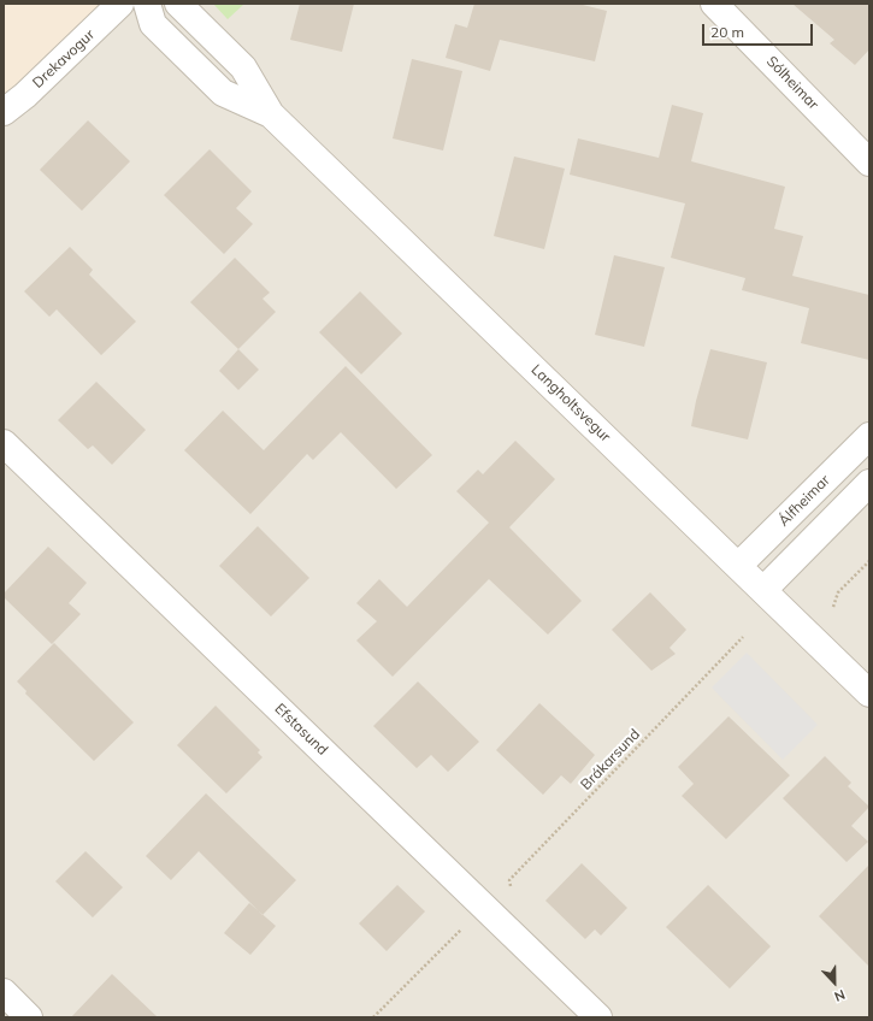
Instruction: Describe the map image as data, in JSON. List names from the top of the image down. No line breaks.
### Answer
{"streets":{"street":["Drekavogur","Sólheimar","Langholtsvegur","Álfheimar","Efstasund"],"path":["Brákarsund"]},"crossings":[["Langholtsvegur","Álfheimar"]],"scale_bar":"20 m","north":"bottom"}
